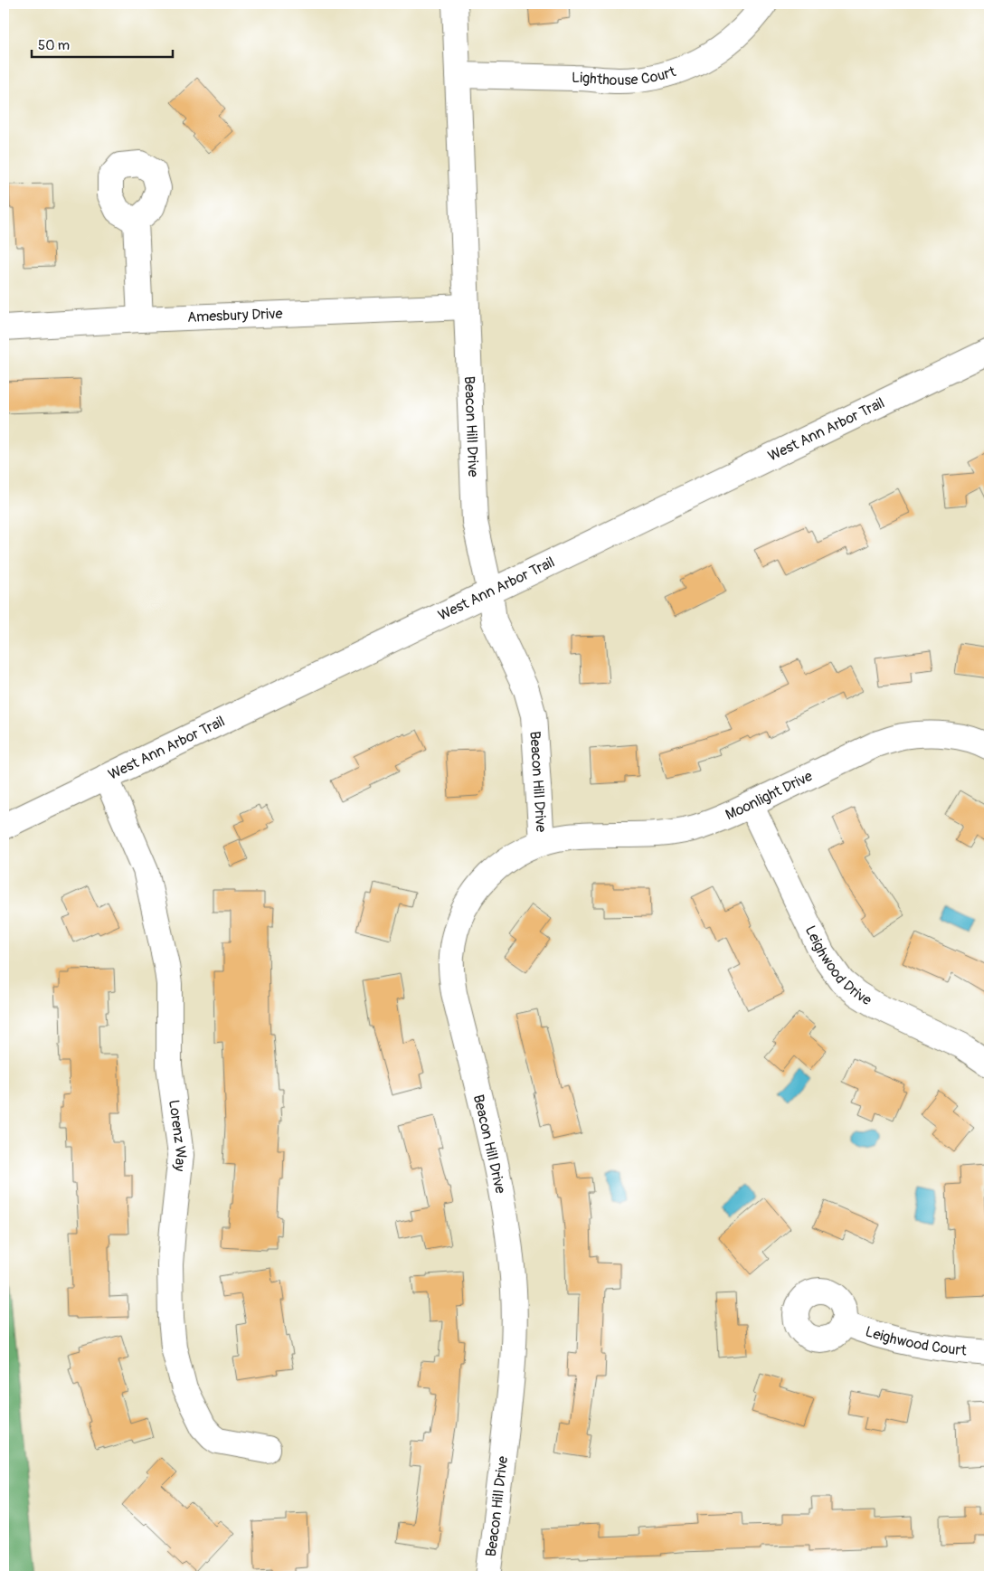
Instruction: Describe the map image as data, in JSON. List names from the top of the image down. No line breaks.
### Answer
{"streets":{"street":["Lighthouse Court","Amesbury Drive","Beacon Hill Drive","West Ann Arbor Trail","Moonlight Drive","Leighwood Drive","Lorenz Way","Leighwood Court"]},"crossings":[["Lighthouse Court","Beacon Hill Drive"],["Amesbury Drive","Beacon Hill Drive"],["Beacon Hill Drive","West Ann Arbor Trail"],["Beacon Hill Drive","Moonlight Drive"],["West Ann Arbor Trail","Lorenz Way"],["Moonlight Drive","Leighwood Drive"]],"scale_bar":"50 m"}
